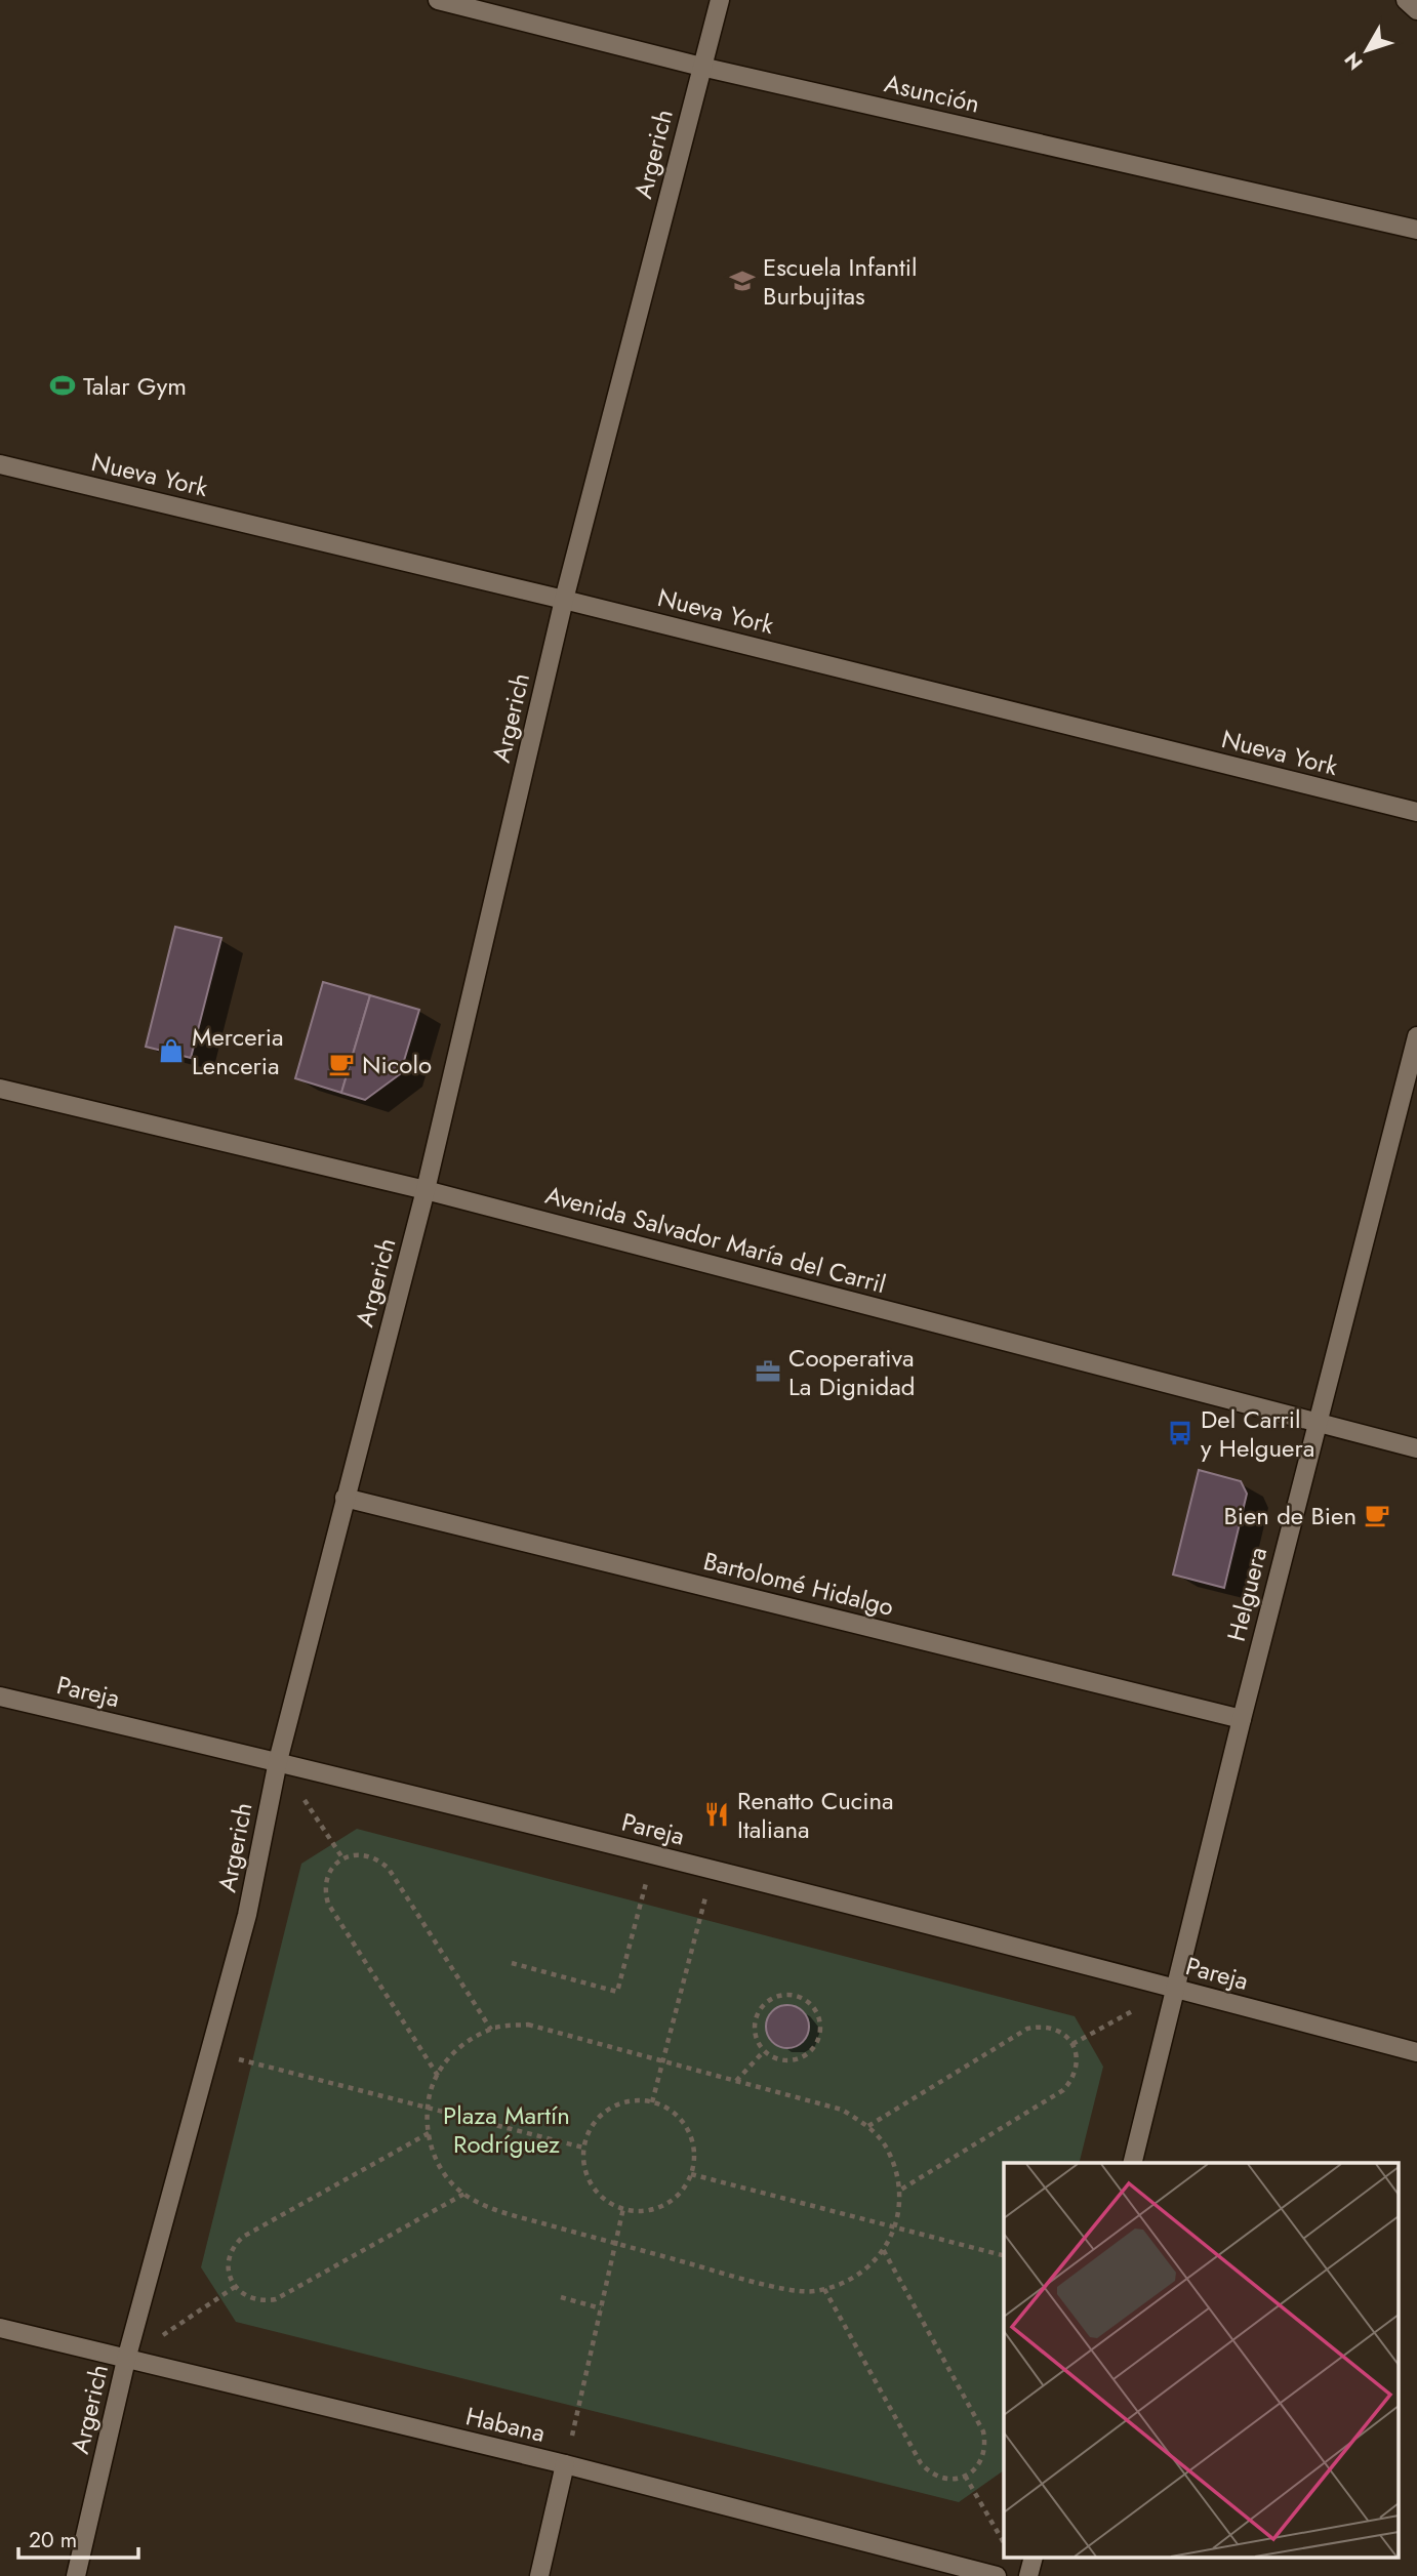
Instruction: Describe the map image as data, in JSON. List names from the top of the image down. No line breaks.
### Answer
{"streets":{"street":["Asunción","Argerich","Nueva York","Avenida Salvador María del Carril","Bartolomé Hidalgo","Helguera","Pareja","Habana"]},"crossings":[["Asunción","Argerich"],["Argerich","Nueva York"],["Argerich","Avenida Salvador María del Carril"],["Argerich","Bartolomé Hidalgo"],["Argerich","Pareja"],["Argerich","Habana"],["Avenida Salvador María del Carril","Helguera"],["Bartolomé Hidalgo","Helguera"],["Helguera","Pareja"]],"parks":["Plaza Martín Rodríguez"],"places":{"school or university":["Escuela Infantil Burbujitas"],"sports":["Talar Gym"],"shop":["Merceria Lenceria"],"cafe":["Nicolo","Bien de Bien"],"office":["Cooperativa La Dignidad"],"bus stop":["Del Carril y Helguera"],"restaurant":["Renatto Cucina Italiana"]},"scale_bar":"20 m","north":"bottom left"}
